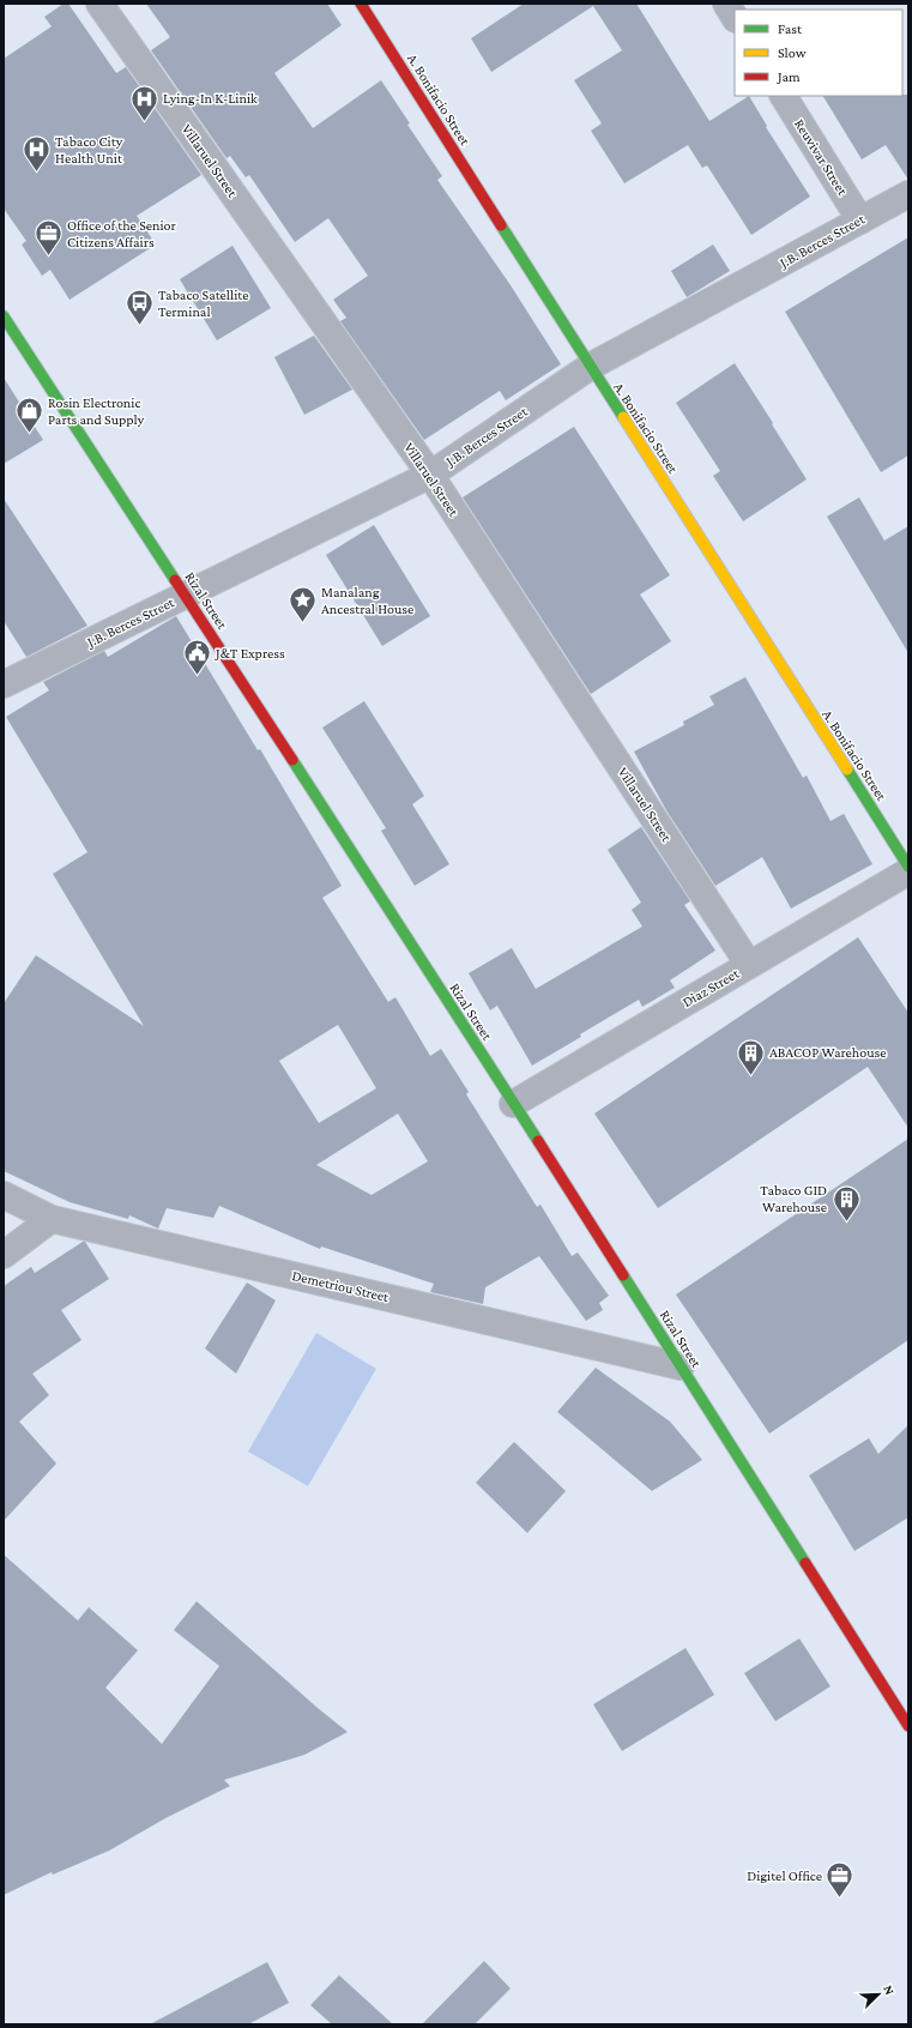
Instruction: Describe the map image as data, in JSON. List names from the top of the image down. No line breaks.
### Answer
{"streets":{"main road":["A. Bonifacio Street","Rizal Street"],"street":["Reuvivar Street","Villaruel Street","J.B. Berces Street","Diaz Street","Demetriou Street"]},"crossings":[["A. Bonifacio Street","J.B. Berces Street"],["Reuvivar Street","J.B. Berces Street"],["Villaruel Street","J.B. Berces Street"],["Villaruel Street","Diaz Street"],["J.B. Berces Street","Rizal Street"],["Rizal Street","Diaz Street"],["Rizal Street","Demetriou Street"]],"places":{"hospital":["Lying-In K-Linik","Tabaco City Health Unit"],"office":["Office of the Senior Citizens Affairs","Digitel Office"],"bus stop":["Tabaco Satellite Terminal"],"shop":["Rosin Electronic Parts and Supply"],"place":["Manalang Ancestral House"],"public building":["J&T Express"],"building":["ABACOP Warehouse","Tabaco GID Warehouse"]},"legend":["Fast","Slow","Jam"],"north":"top right"}
